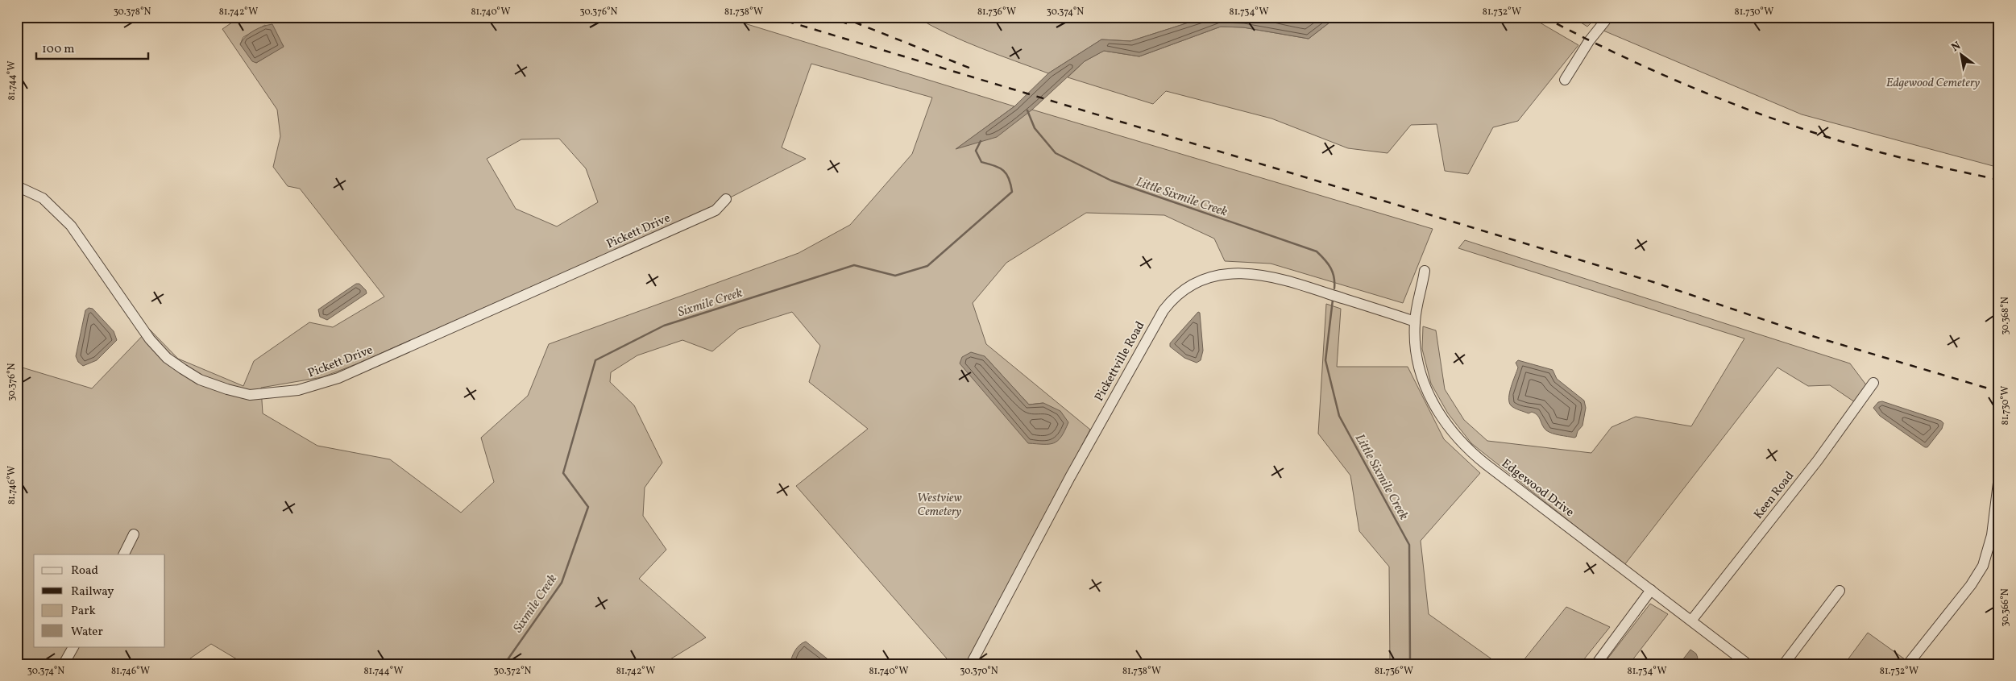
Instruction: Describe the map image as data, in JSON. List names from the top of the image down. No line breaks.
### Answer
{"streets":{"street":["Pickett Drive","Pickettville Road","Edgewood Drive","Keen Road"]},"crossings":[["Pickettville Road","Edgewood Drive"],["Edgewood Drive","Keen Road"]],"water":["Little Sixmile Creek","Sixmile Creek"],"parks":["Edgewood Cemetery","Westview Cemetery"],"legend":["Road","Railway","Park","Water"],"scale_bar":"100 m","north":"top left","coordinates":["30.378°N","81.742°W","81.740°W","30.376°N","81.738°W","81.736°W","30.374°N","81.734°W","81.732°W","81.730°W","81.744°W","30.368°N","81.746°W","30.366°N","30.372°N","30.370°N"]}
